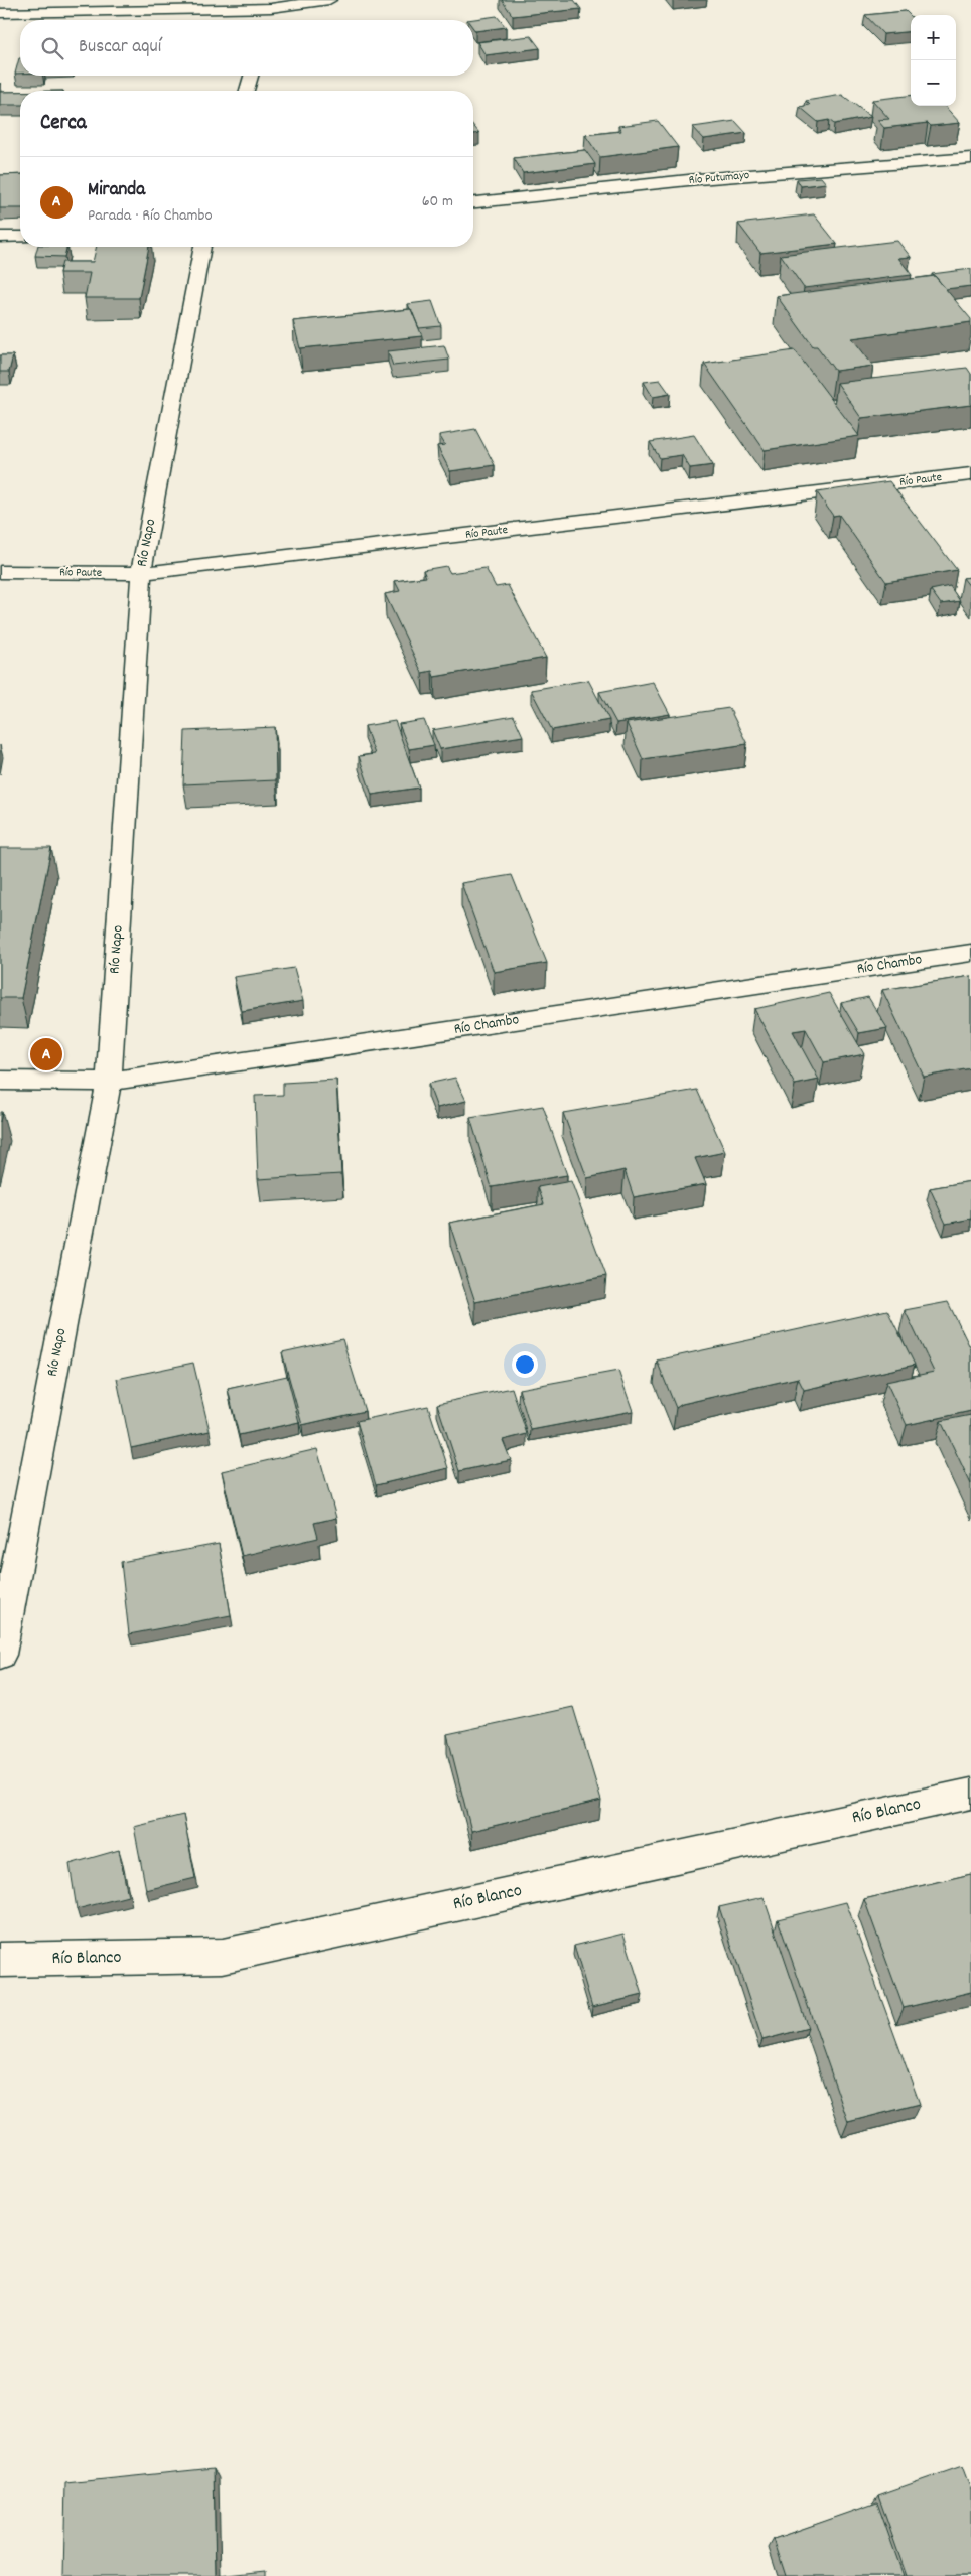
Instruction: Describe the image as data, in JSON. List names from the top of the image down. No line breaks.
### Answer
{"streets":{"street":["Río Putumayo","Río Paute","Río Napo","Río Chambo","Río Blanco"]},"crossings":[["Río Paute","Río Napo"],["Río Napo","Río Chambo"]],"page":{"map_buttons":["+","−"],"search":"Buscar aquí","heading":"Cerca","list":[{"mark":"A","name":"Miranda","note":"Parada · Río Chambo","value":"60 m"}],"pins":"A"}}
